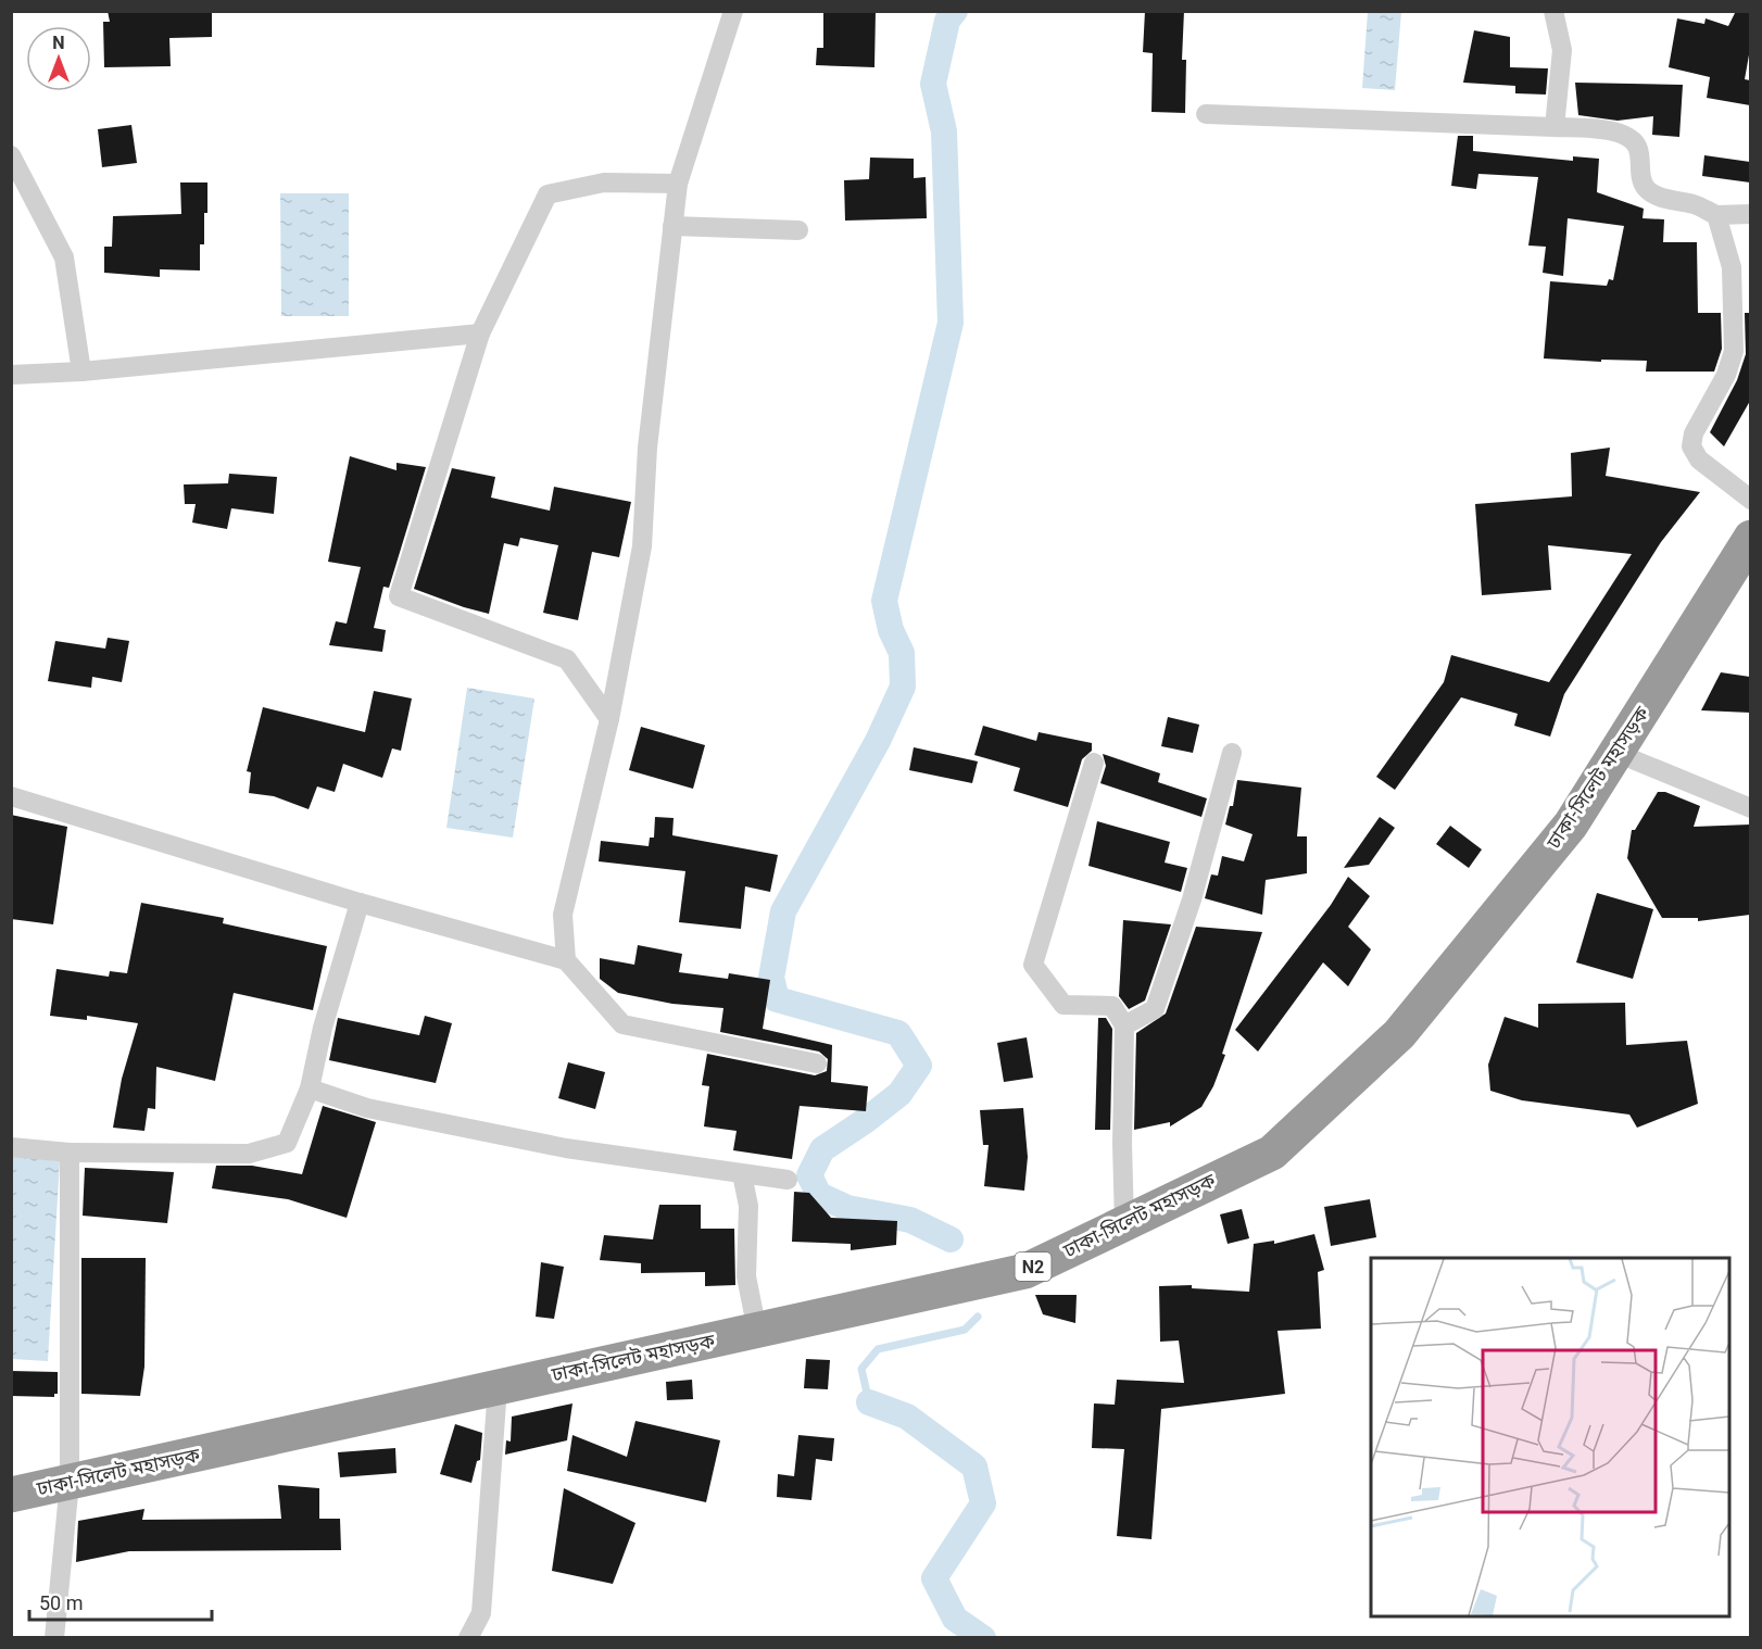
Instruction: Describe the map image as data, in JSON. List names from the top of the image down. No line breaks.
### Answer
{"streets":{"highway":["ঢাকা-সিলেট মহাসড়ক","N2"]},"scale_bar":"50 m","north":"top"}
